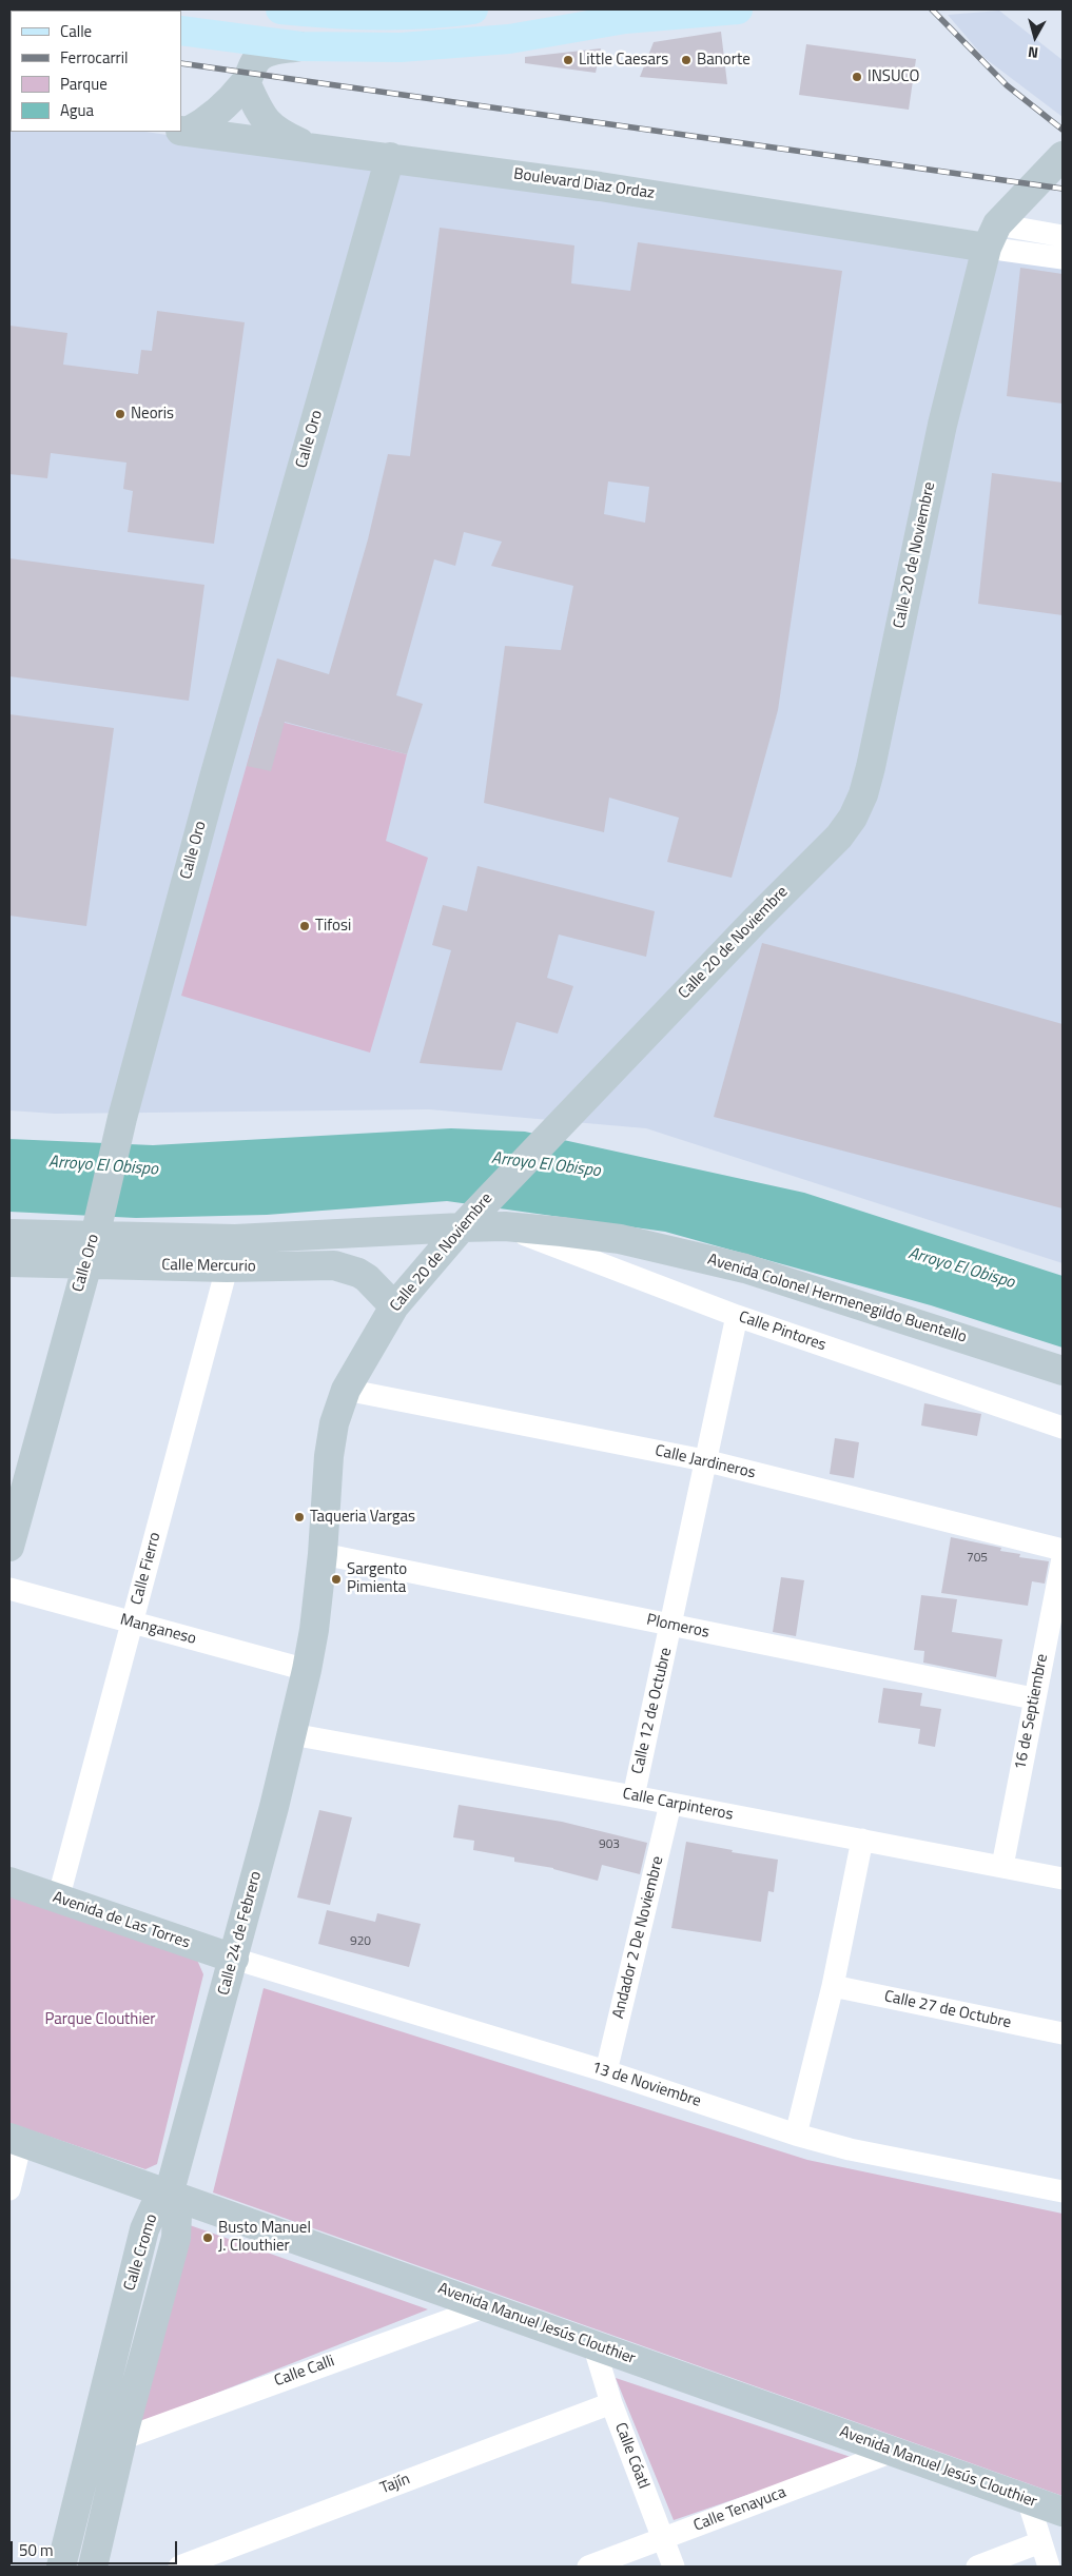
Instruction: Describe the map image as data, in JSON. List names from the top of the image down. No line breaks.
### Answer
{"streets":{"street":["Boulevard Diaz Ordaz","Calle Oro","Calle 20 de Noviembre","Calle Mercurio","Avenida Colonel Hermenegildo Buentello","Calle Pintores","Calle Jardineros","Calle Fierro","Plomeros","Manganeso","Calle 12 de Octubre","16 de Septiembre","Calle Carpinteros","Avenida de Las Torres","Calle 24 de Febrero","Andador 2 De Noviembre","Calle 27 de Octubre","13 de Noviembre","Calle Cromo","Avenida Manuel Jesús Clouthier","Calle Calli","Calle Cóatl","Tajín","Calle Tenayuca"]},"crossings":[["Boulevard Diaz Ordaz","Calle Oro"],["Boulevard Diaz Ordaz","Calle 20 de Noviembre"],["Calle Oro","Calle Mercurio"],["Calle Oro","Avenida Colonel Hermenegildo Buentello"],["Calle 20 de Noviembre","Calle Mercurio"],["Calle 20 de Noviembre","Avenida Colonel Hermenegildo Buentello"],["Calle 20 de Noviembre","Calle Jardineros"],["Calle 20 de Noviembre","Plomeros"],["Calle 20 de Noviembre","Manganeso"],["Calle 20 de Noviembre","Calle 24 de Febrero"],["Calle Mercurio","Avenida Colonel Hermenegildo Buentello"],["Calle Mercurio","Calle Fierro"],["Avenida Colonel Hermenegildo Buentello","Calle Pintores"],["Avenida Colonel Hermenegildo Buentello","Calle Fierro"],["Calle Pintores","Calle 12 de Octubre"],["Calle Jardineros","Calle 12 de Octubre"],["Calle Fierro","Manganeso"],["Calle Fierro","Avenida de Las Torres"],["Plomeros","Calle 12 de Octubre"],["Plomeros","16 de Septiembre"],["Manganeso","Calle 24 de Febrero"],["Calle 12 de Octubre","Calle Carpinteros"],["16 de Septiembre","Calle Carpinteros"],["Calle Carpinteros","Calle 24 de Febrero"],["Calle Carpinteros","Andador 2 De Noviembre"],["Avenida de Las Torres","Calle 24 de Febrero"],["Avenida de Las Torres","13 de Noviembre"],["Calle 24 de Febrero","13 de Noviembre"],["Calle 24 de Febrero","Calle Cromo"],["Calle 24 de Febrero","Avenida Manuel Jesús Clouthier"],["Andador 2 De Noviembre","13 de Noviembre"],["Calle Cromo","Avenida Manuel Jesús Clouthier"],["Calle Cromo","Calle Calli"],["Avenida Manuel Jesús Clouthier","Calle Calli"],["Avenida Manuel Jesús Clouthier","Calle Cóatl"],["Avenida Manuel Jesús Clouthier","Calle Tenayuca"],["Calle Cóatl","Tajín"],["Calle Cóatl","Calle Tenayuca"]],"water":["Arroyo El Obispo"],"parks":["Parque Clouthier"],"places":["Little Caesars","Banorte","INSUCO","Neoris","Tifosi","Taqueria Vargas","Sargento Pimienta","Busto Manuel J. Clouthier"],"house_numbers":["705","903","920"],"legend":["Calle","Ferrocarril","Parque","Agua"],"scale_bar":"50 m","north":"bottom"}
